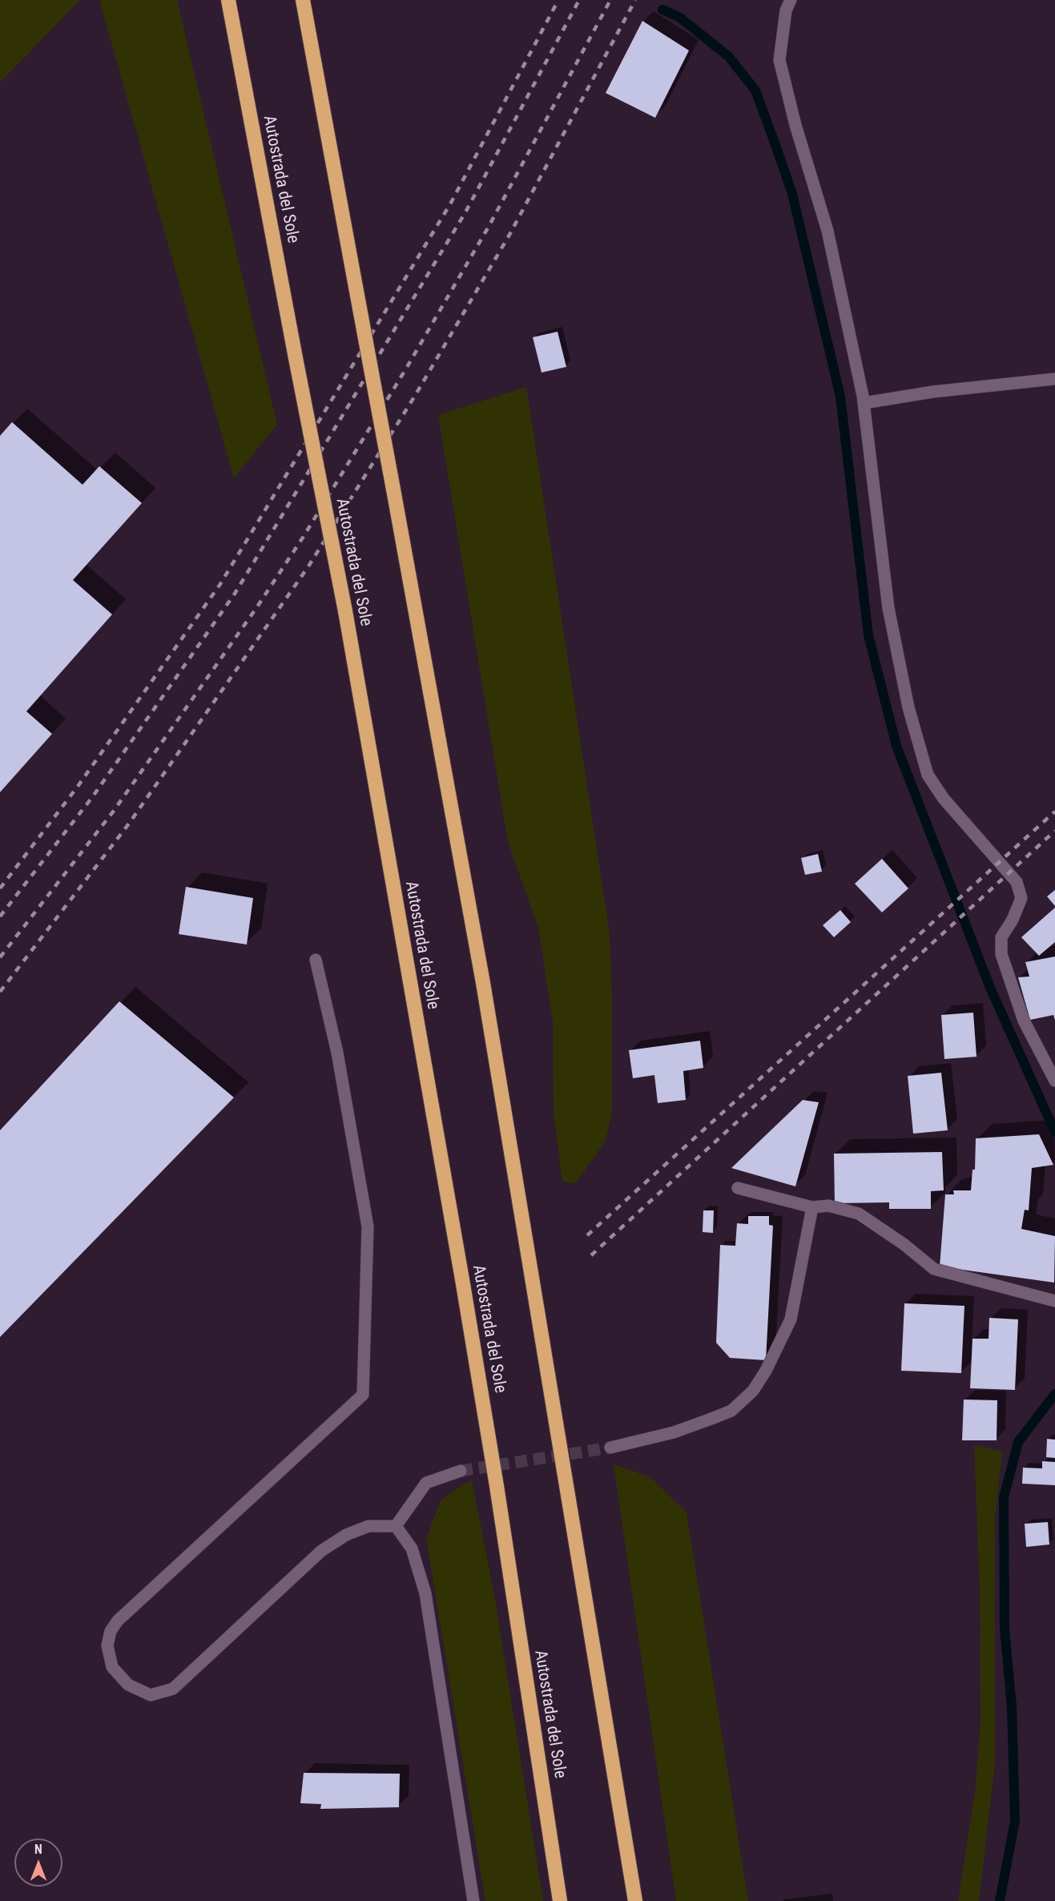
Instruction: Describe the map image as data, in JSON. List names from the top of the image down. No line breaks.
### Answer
{"streets":{"highway":["Autostrada del Sole"]},"north":"top"}
